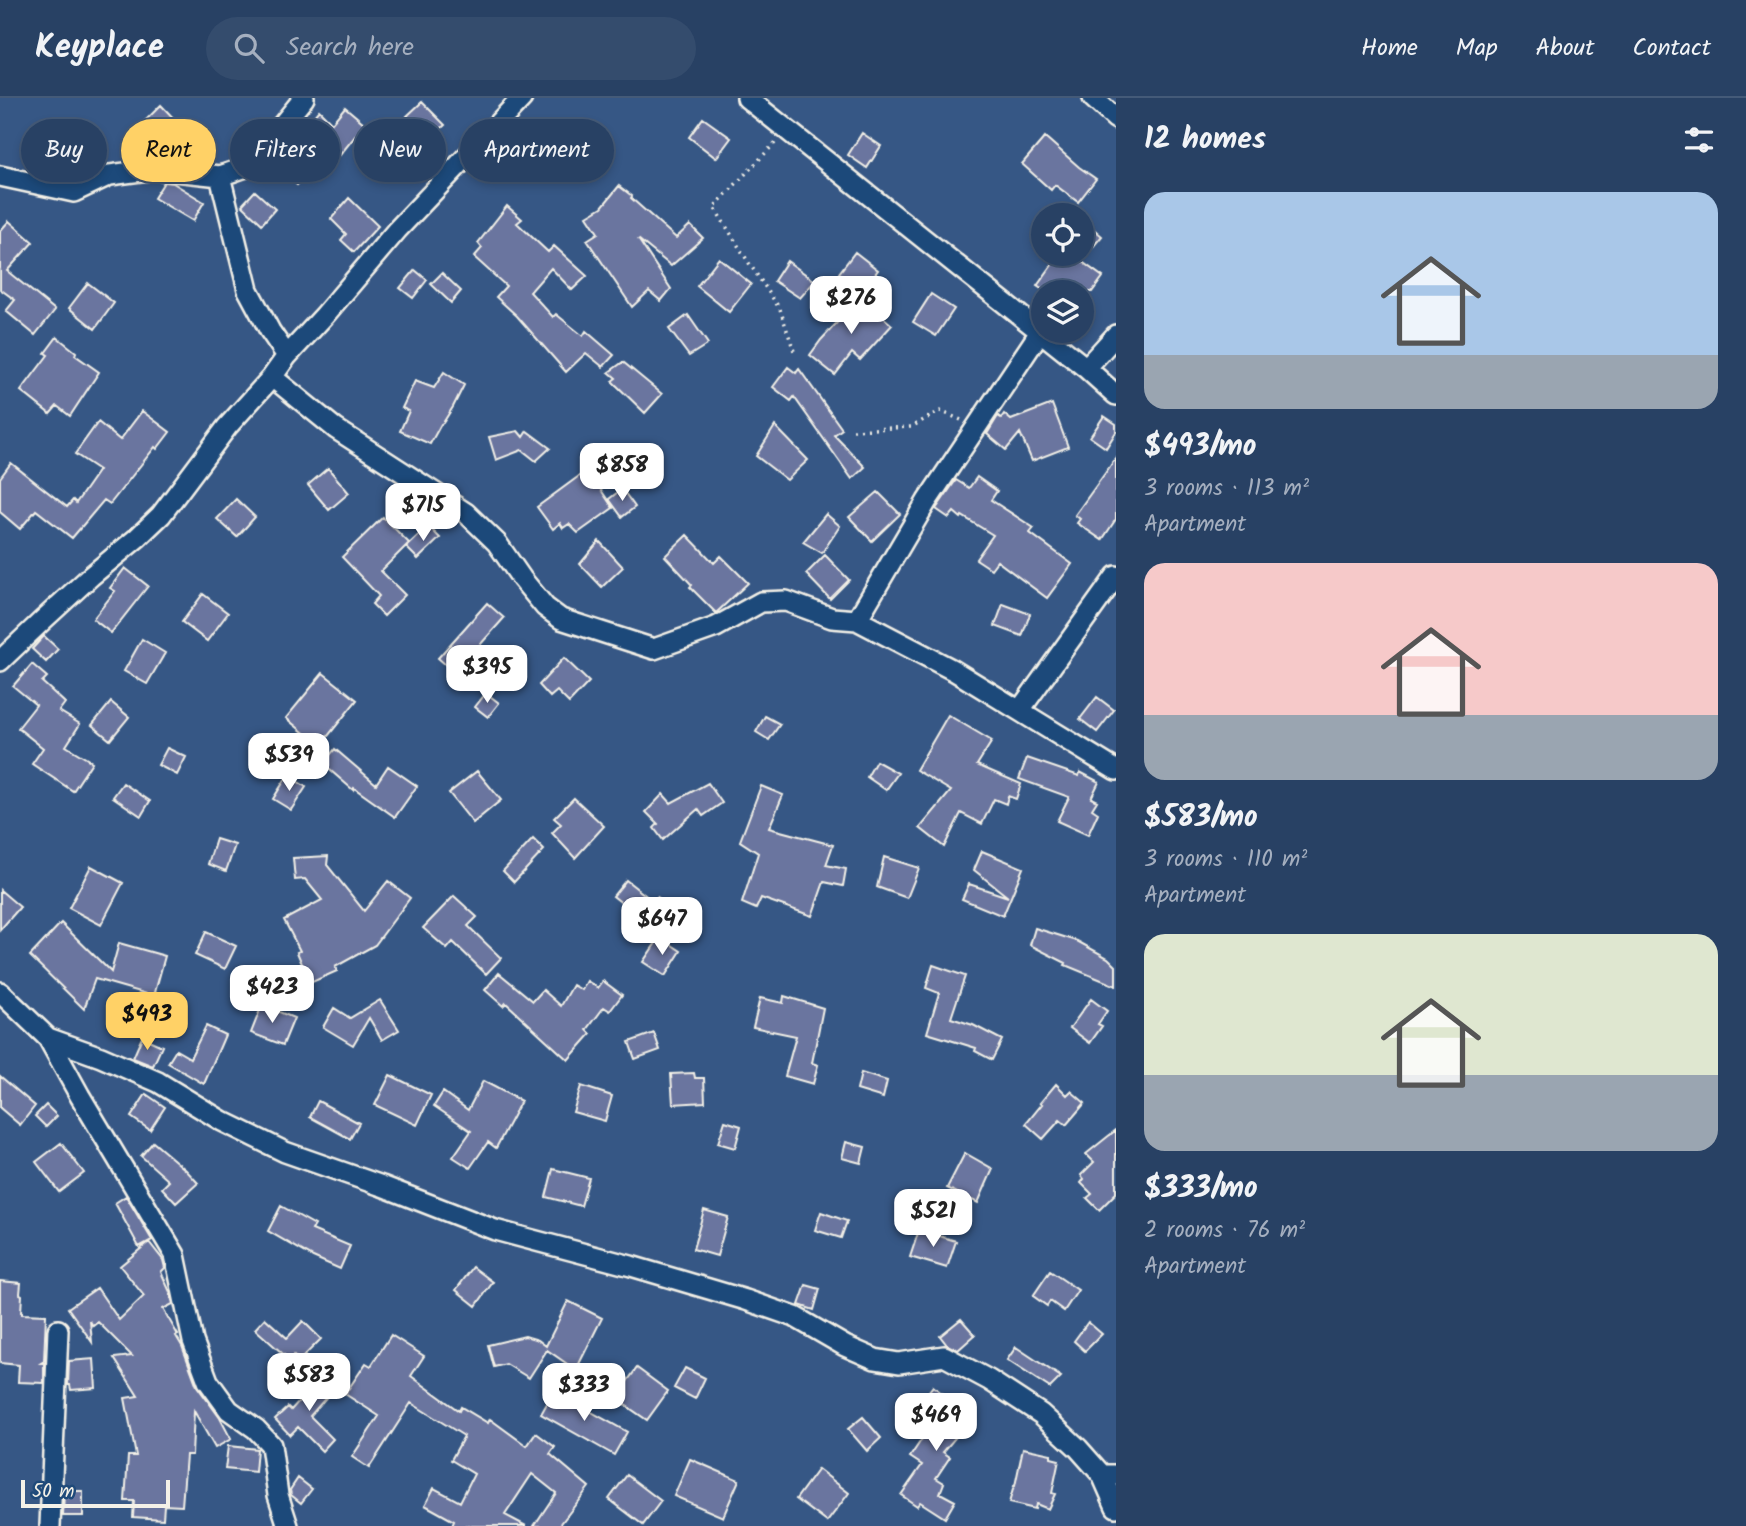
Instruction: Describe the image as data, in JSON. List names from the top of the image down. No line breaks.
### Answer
{"scale_bar":"50 m","page":{"header":"Keyplace","search":"Search here","nav":["Home","Map","About","Contact"],"heading":"12 homes","chip":["Buy","Rent","Filters","New","Apartment"],"list":[{"name":"$493/mo","note":"3 rooms · 113 m² · Apartment"},{"name":"$583/mo","note":"3 rooms · 110 m² · Apartment"},{"name":"$333/mo","note":"2 rooms · 76 m² · Apartment"}],"price":["$276","$858","$715","$395","$539","$647","$423","$493","$521","$583","$333","$469"],"scale":"50 m"}}
